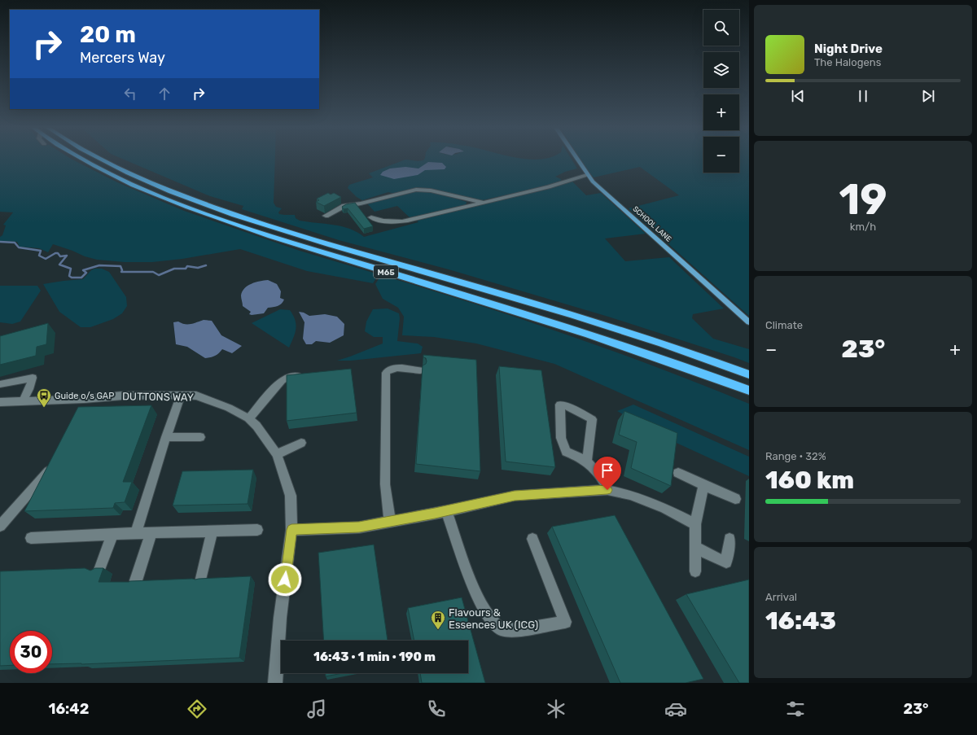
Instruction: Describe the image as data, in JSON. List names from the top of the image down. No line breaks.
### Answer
{"streets":{"highway":["M65"],"main road":["SCHOOL LANE"],"street":["DUTTONS WAY"]},"places":{"bus stop":["Guide o/s GAP"],"building":["Flavours & Essences UK (ICG)"]},"page":{"map_buttons":["+","−"],"turn":["20 m","Mercers Way"],"song":["Night Drive","The Halogens"],"tile":[["19","km/h"],"Climate",["Range · 32%","160 km"],["Arrival","16:43"]],"heat":["−","23°","+"],"limit":"30","trip":"16:43 · 1 min · 190 m","tabs":["16:42","23°"]}}
